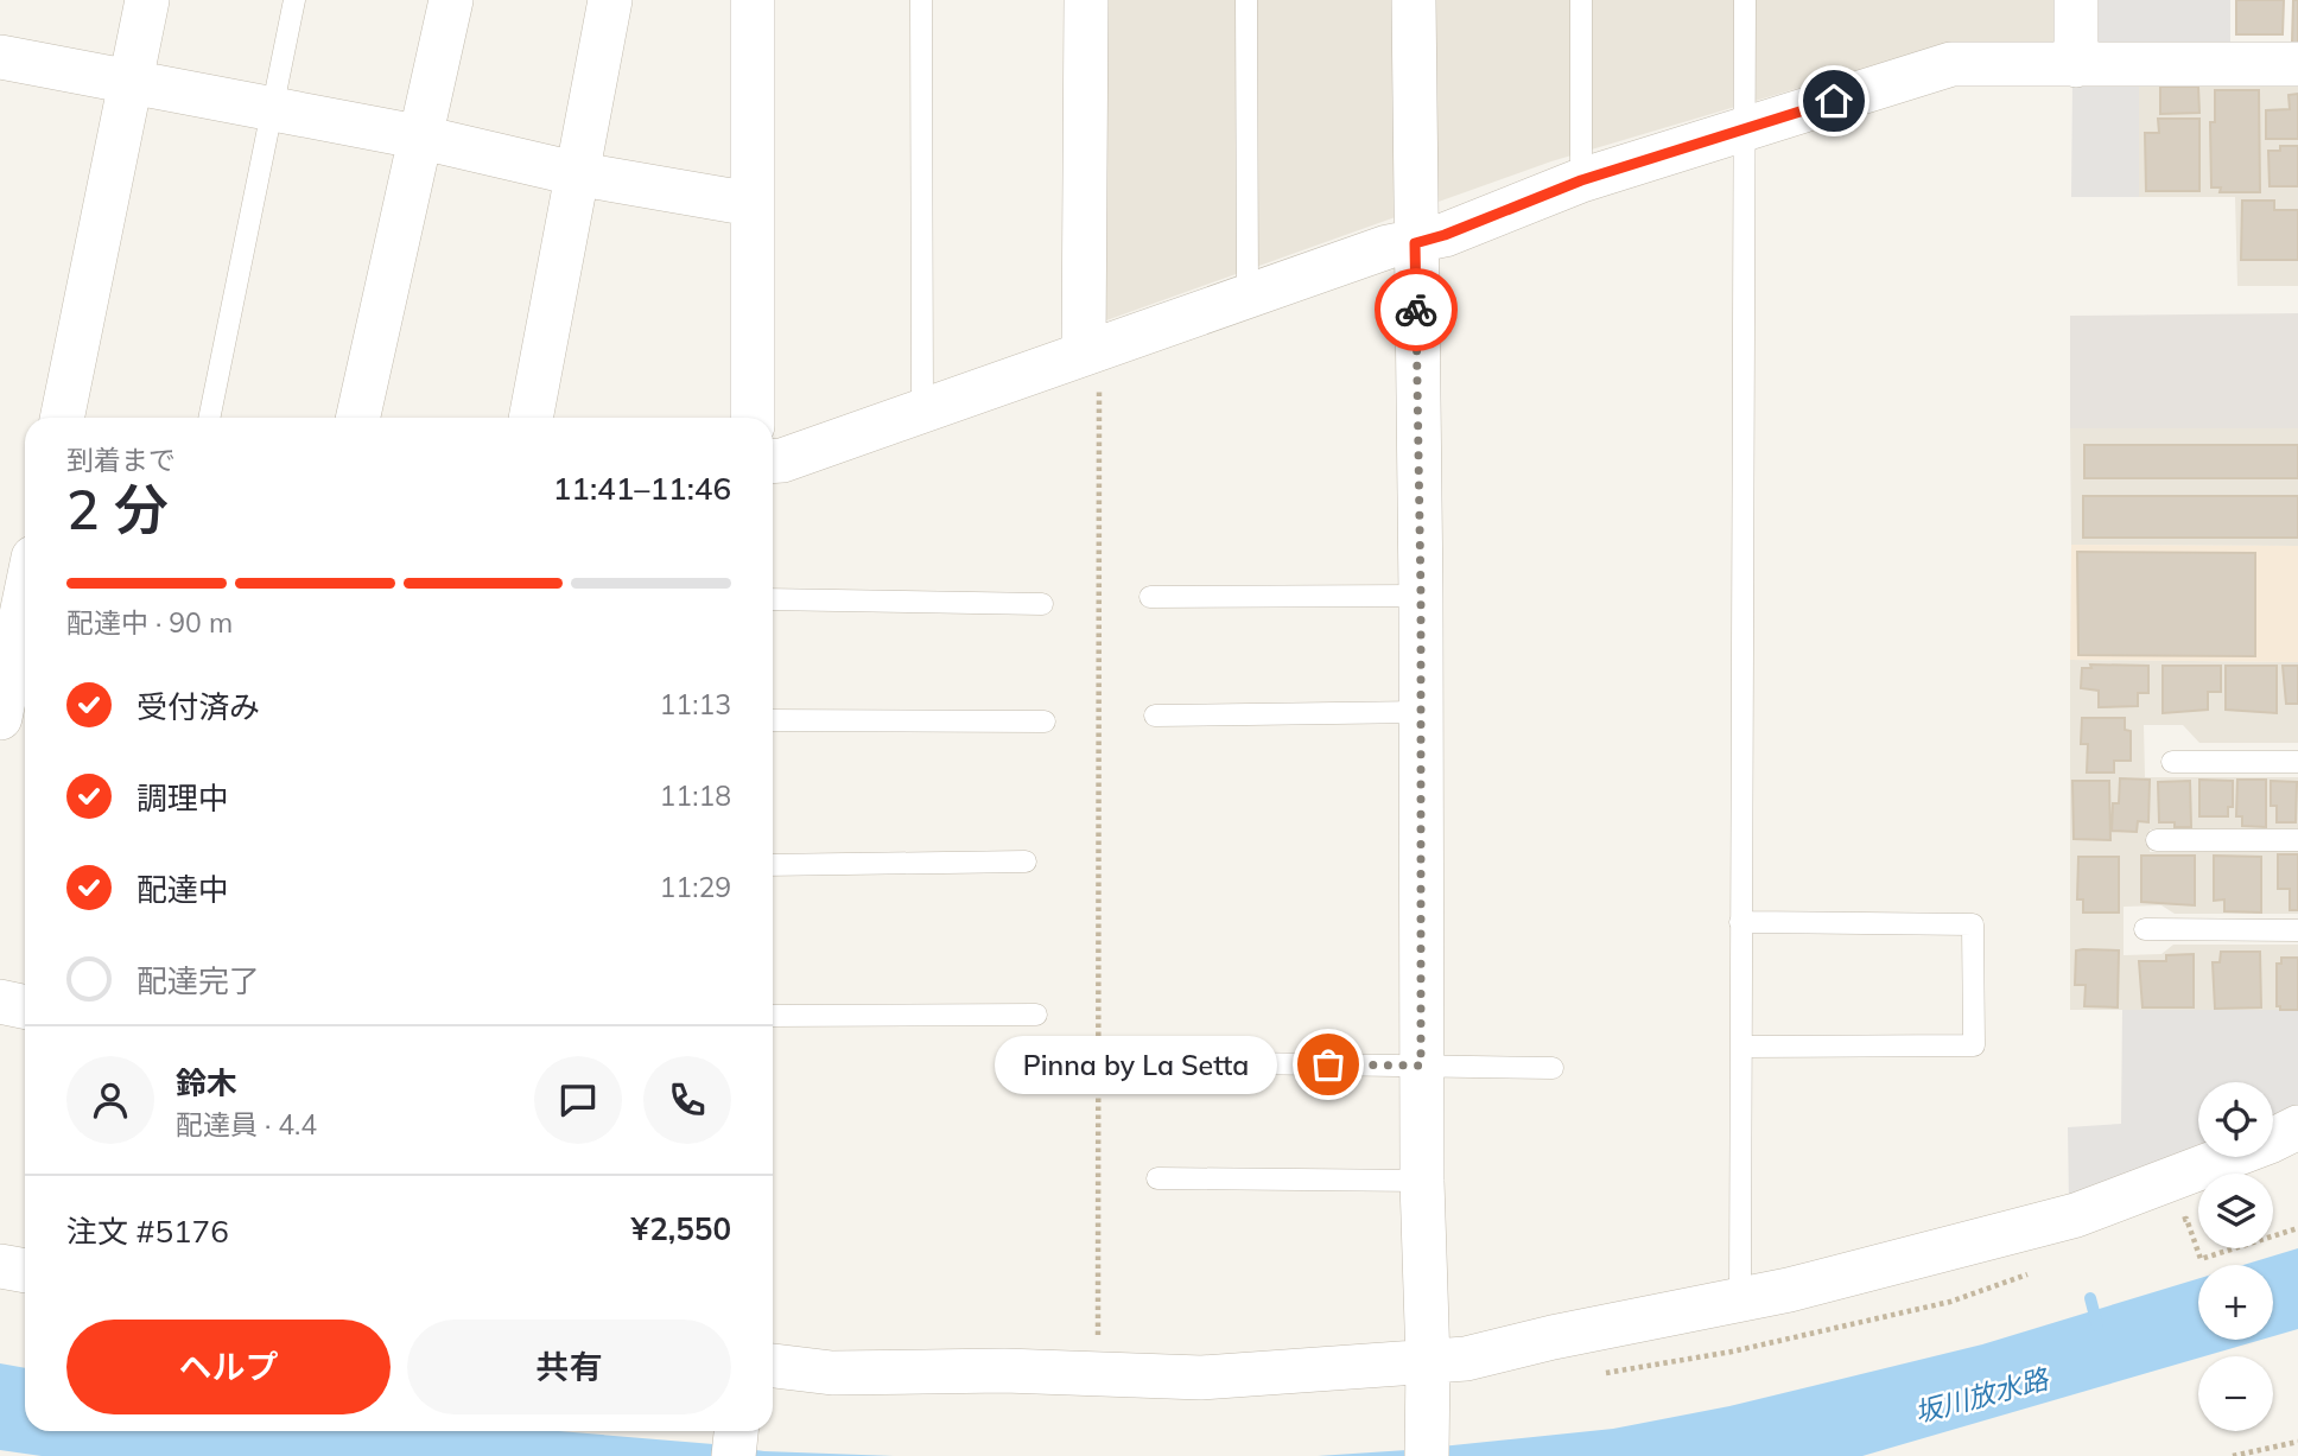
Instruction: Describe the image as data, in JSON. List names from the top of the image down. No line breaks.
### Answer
{"water":["坂川放水路"],"places":["Pinna by La Setta"],"page":{"heading":["2 分","到着まで","11:41–11:46"],"panel":["鈴木","配達員 · 4.4","注文 #5176","¥2,550"],"bar":"配達中 · 90 m","list":[["受付済み","11:13"],["調理中","11:18"],["配達中","11:29"],"配達完了"],"bubble":"Pinna by La Setta","map_buttons":["+","−"],"buttons":["ヘルプ","共有"]}}
